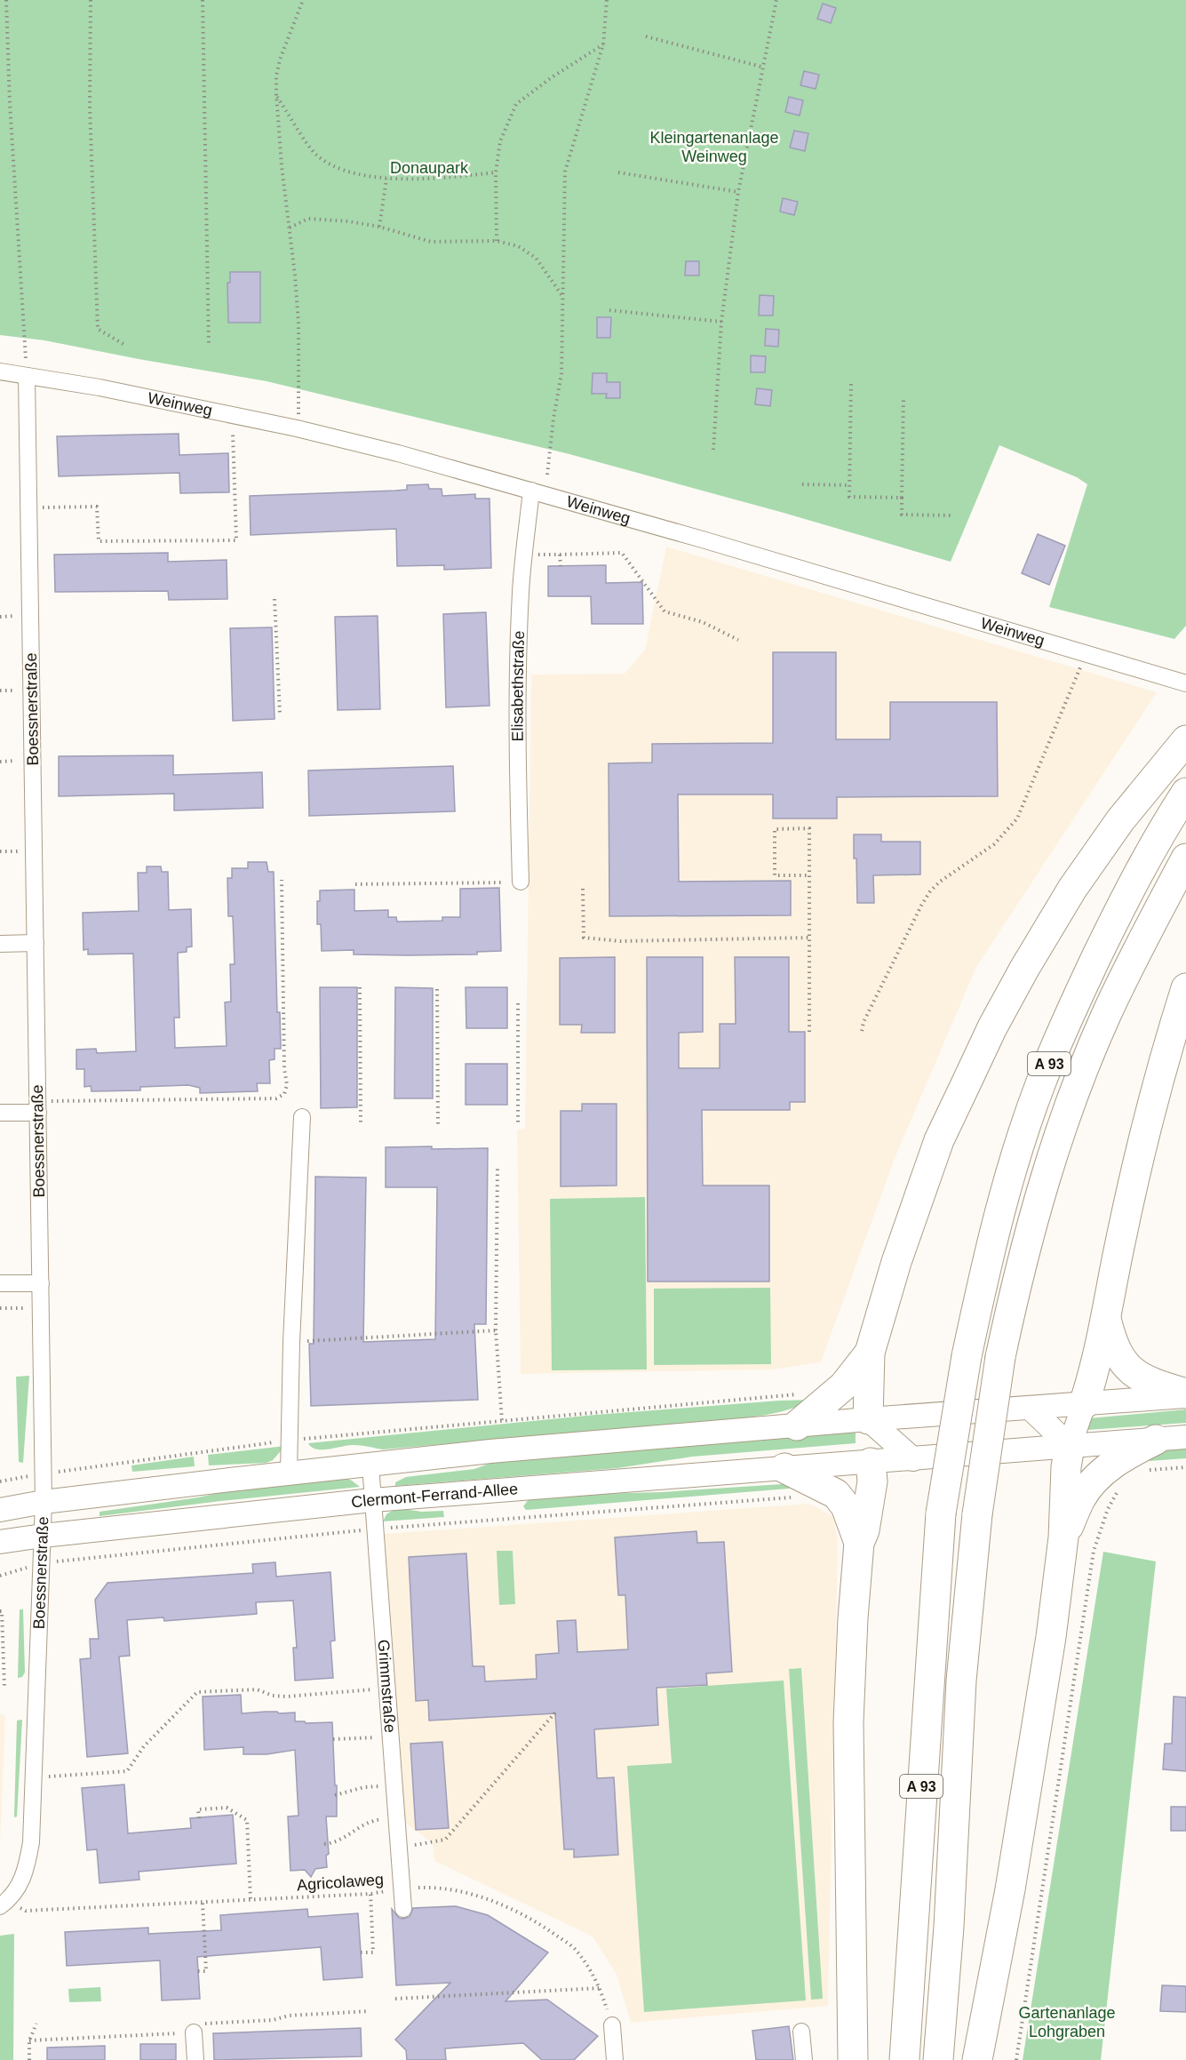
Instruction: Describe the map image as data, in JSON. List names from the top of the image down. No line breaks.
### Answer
{"streets":{"highway":["A 93"],"street":["Weinweg","Elisabethstraße","Boessnerstraße","Clermont-Ferrand-Allee","Grimmstraße"],"path":["Agricolaweg"]},"crossings":[["Weinweg","Elisabethstraße"],["Weinweg","Boessnerstraße"],["Boessnerstraße","Clermont-Ferrand-Allee"],["Boessnerstraße","Agricolaweg"],["Clermont-Ferrand-Allee","Grimmstraße"],["Grimmstraße","Agricolaweg"]],"parks":["Kleingartenanlage Weinweg","Donaupark","Gartenanlage Lohgraben"]}
